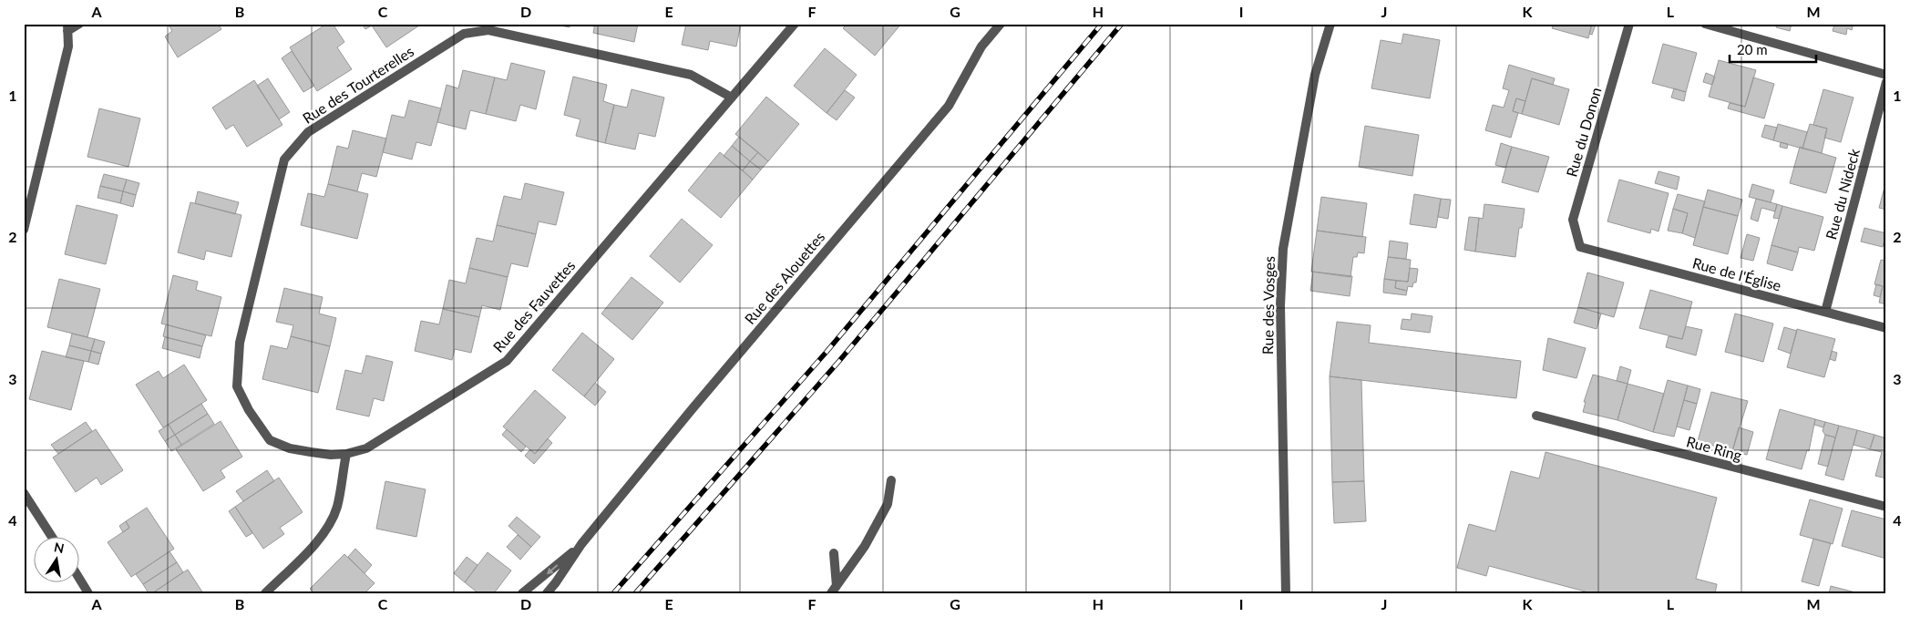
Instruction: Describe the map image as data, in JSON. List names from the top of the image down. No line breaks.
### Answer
{"streets":{"street":["Rue des Tourterelles","Rue du Donon","Rue du Nideck","Rue de l'Église","Rue des Alouettes","Rue des Vosges","Rue des Fauvettes","Rue Ring"]},"crossings":[["Rue des Tourterelles","Rue des Fauvettes"],["Rue du Donon","Rue de l'Église"],["Rue du Nideck","Rue de l'Église"]],"scale_bar":"20 m","north":"top","grid":{"columns":["A","B","C","D","E","F","G","H","I","J","K","L","M"],"rows":["1","2","3","4"]}}
